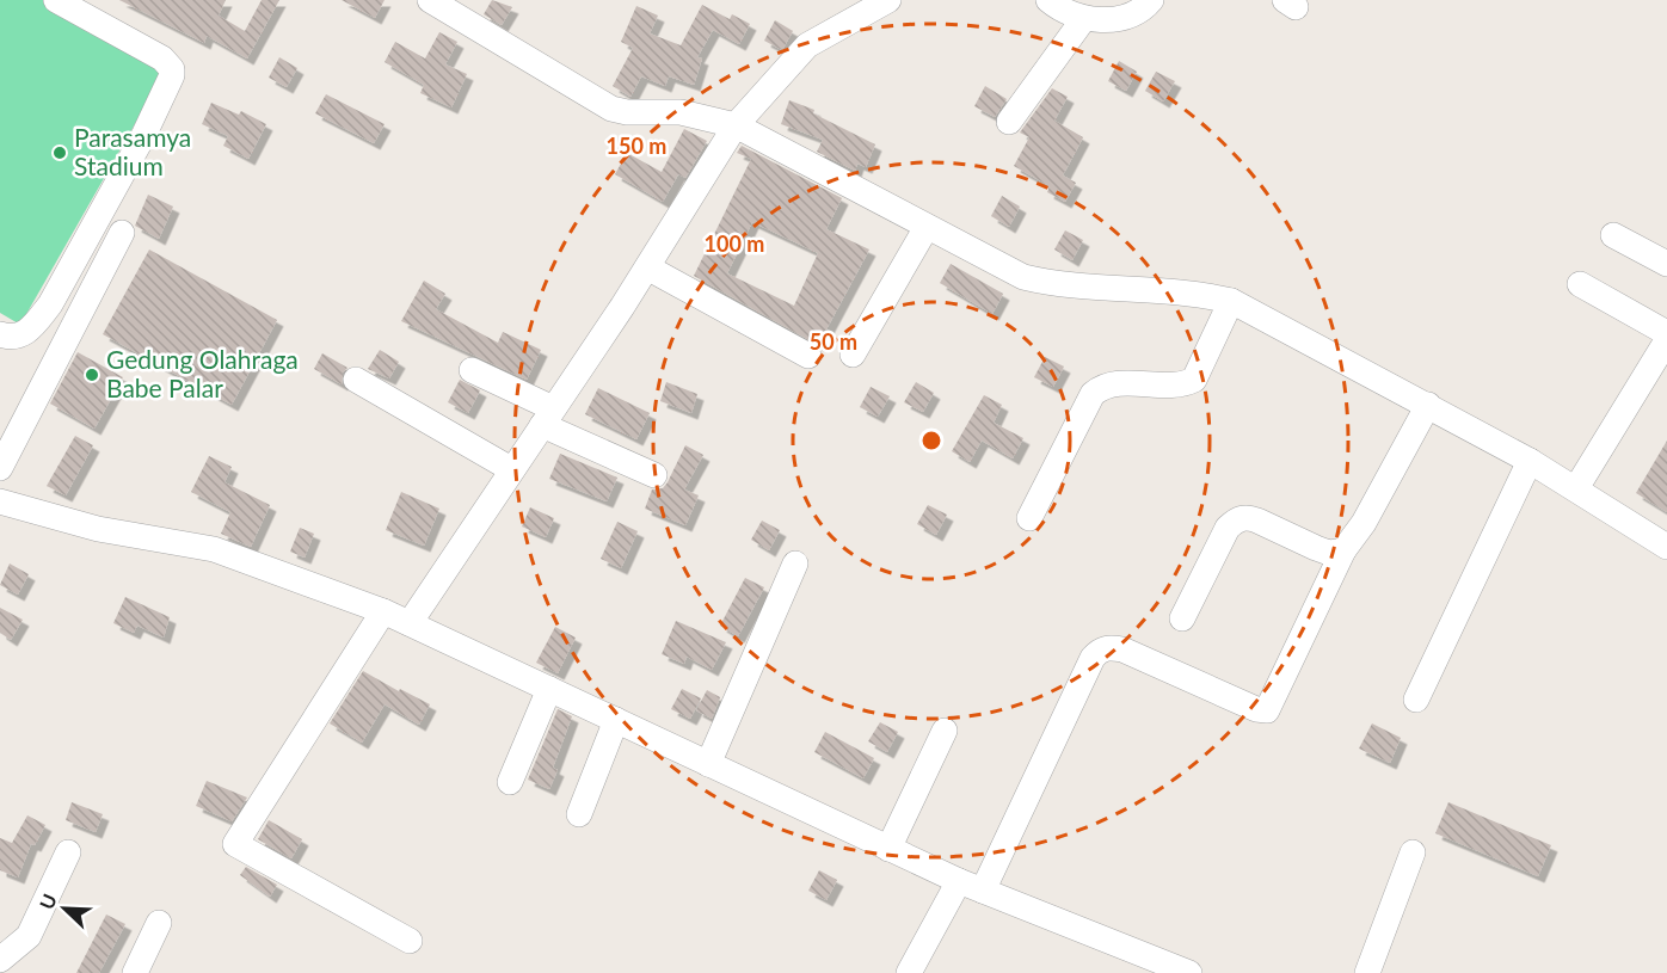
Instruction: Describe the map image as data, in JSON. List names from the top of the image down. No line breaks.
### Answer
{"places":["Parasamya Stadium","Gedung Olahraga Babe Palar"],"north":"top left","rings":["150 m","100 m","50 m"]}
